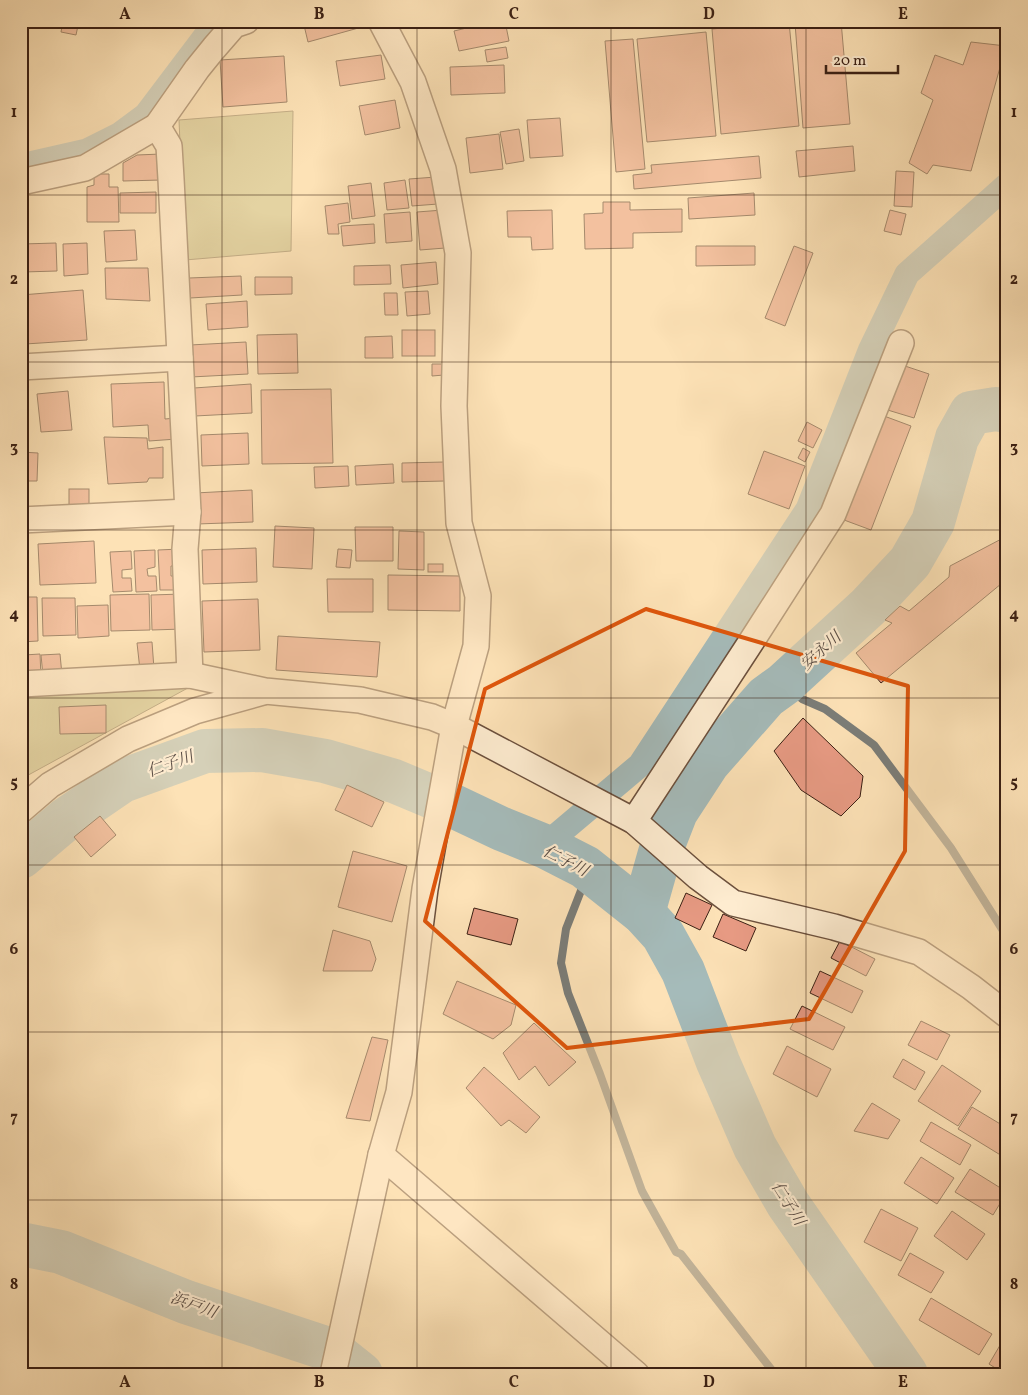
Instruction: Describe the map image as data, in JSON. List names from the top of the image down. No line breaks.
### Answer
{"water":["安永川","仁子川","浜戸川"],"scale_bar":"20 m","grid":{"columns":["A","B","C","D","E"],"rows":["1","2","3","4","5","6","7","8"]}}
